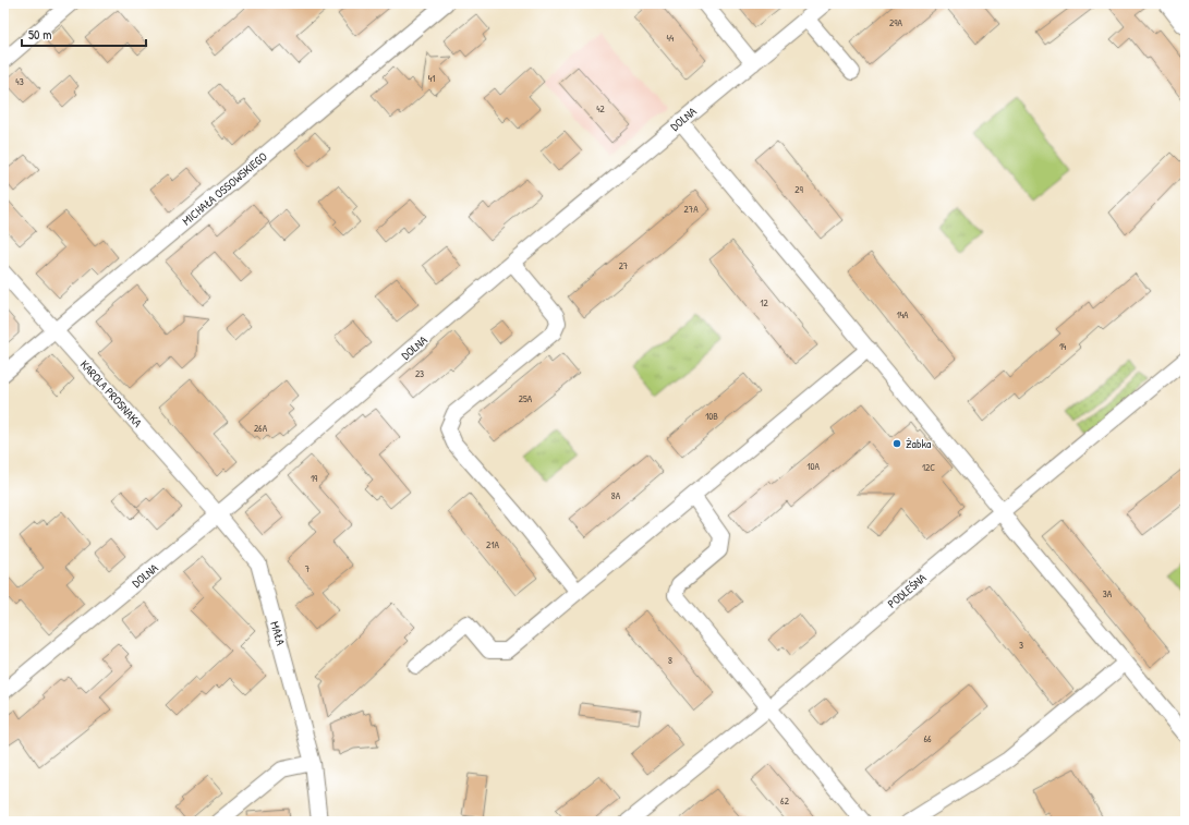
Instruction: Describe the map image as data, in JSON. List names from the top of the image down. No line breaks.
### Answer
{"streets":{"street":["DOLNA","MICHAŁA OSSOWSKIEGO","KAROLA PROSNAKA","PODLEŚNA","MAŁA"]},"crossings":[["DOLNA","KAROLA PROSNAKA"],["DOLNA","MAŁA"],["MICHAŁA OSSOWSKIEGO","KAROLA PROSNAKA"],["KAROLA PROSNAKA","MAŁA"]],"places":["Żabka"],"house_numbers":["29A","44","41","43","42","29","27A","27","12","14A","14","23","25A","10B","26A","10A","12C","19","8A","21A","7","3A","3","8","66","62"],"scale_bar":"50 m"}
